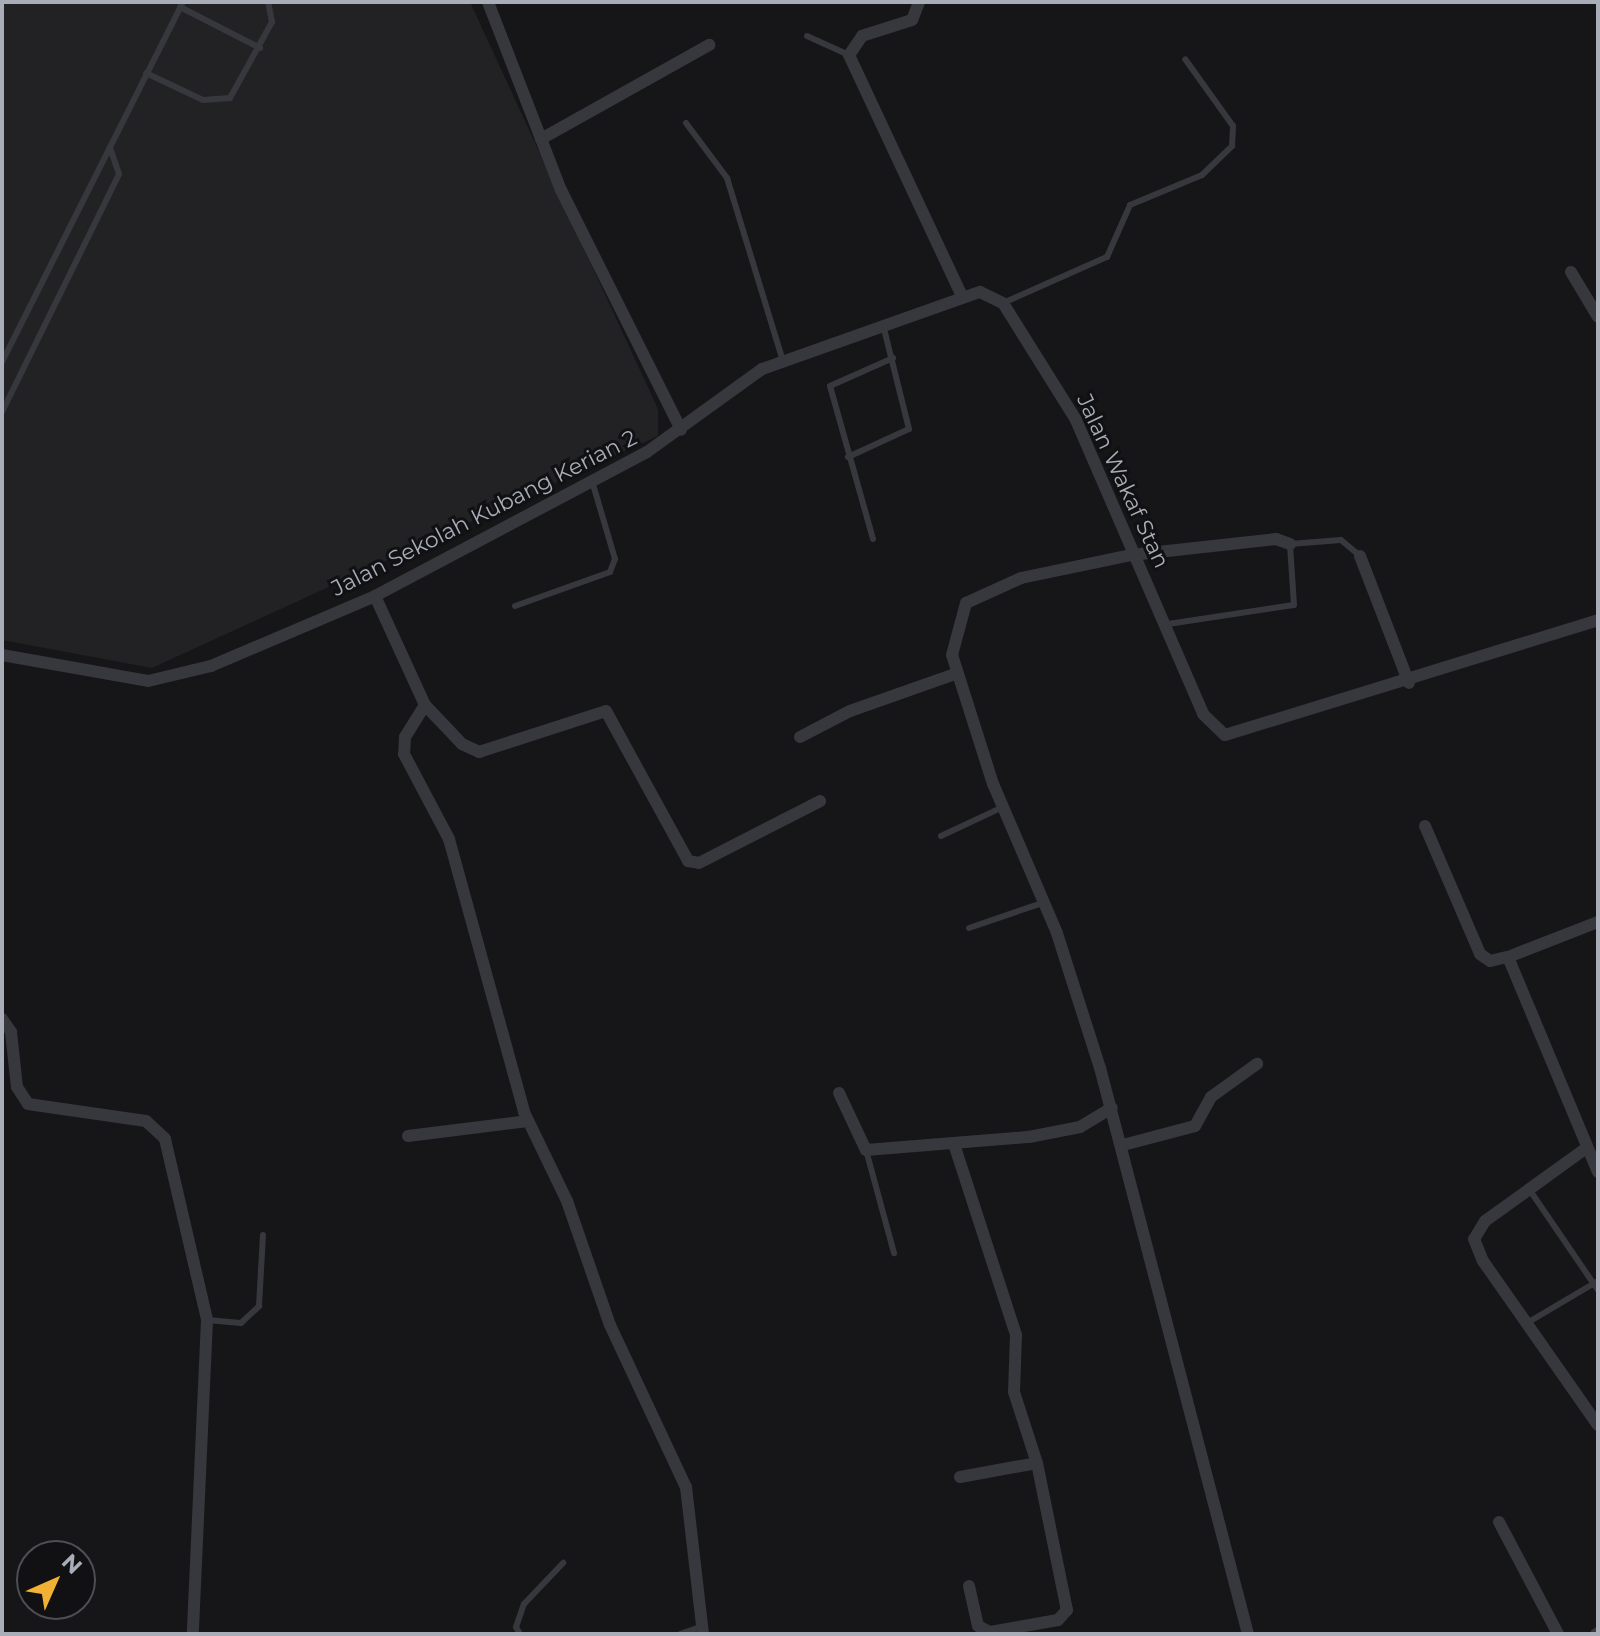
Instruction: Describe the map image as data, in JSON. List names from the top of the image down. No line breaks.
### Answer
{"streets":{"street":["Jalan Wakaf Stan","Jalan Sekolah Kubang Kerian 2"]},"north":"top right"}
